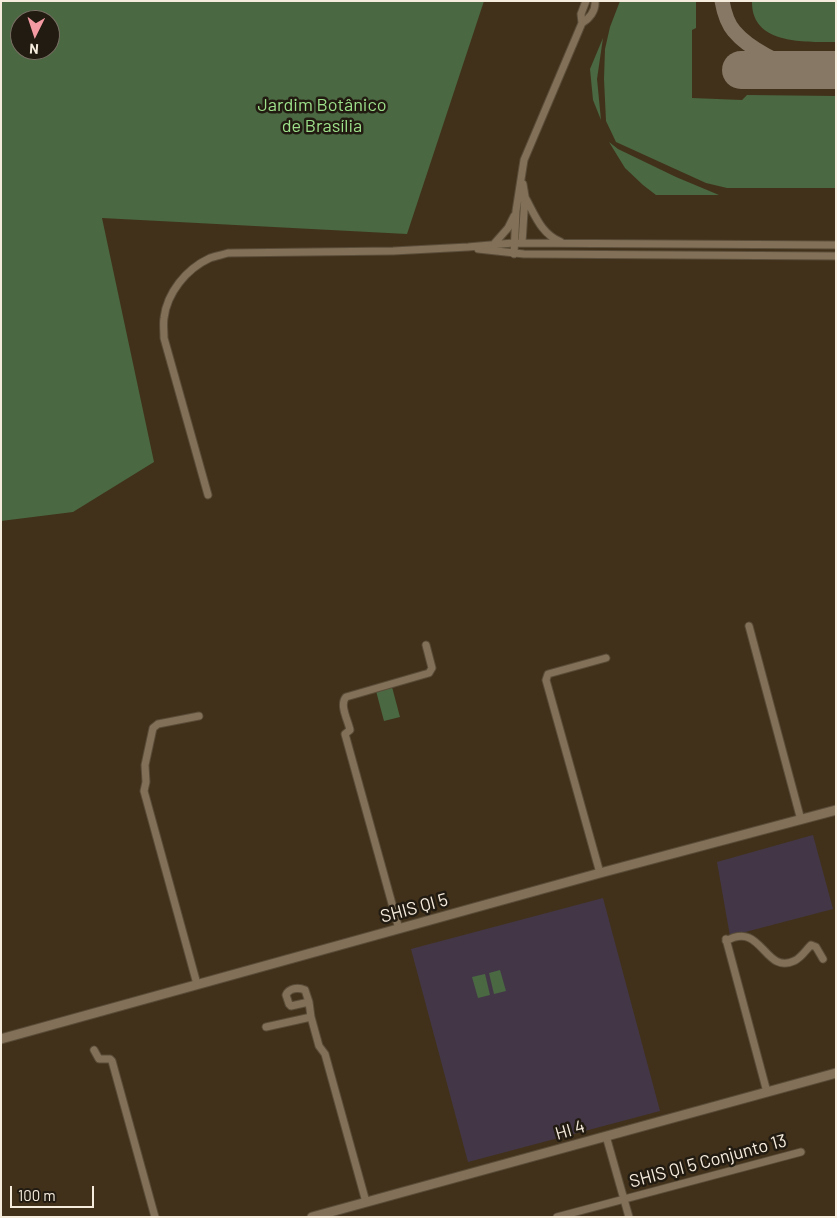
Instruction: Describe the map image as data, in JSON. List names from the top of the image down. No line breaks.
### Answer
{"streets":{"street":["SHIS QI 5","HI 4","SHIS QI 5 Conjunto 13"]},"parks":["Jardim Botânico de Brasília"],"scale_bar":"100 m","north":"bottom"}
